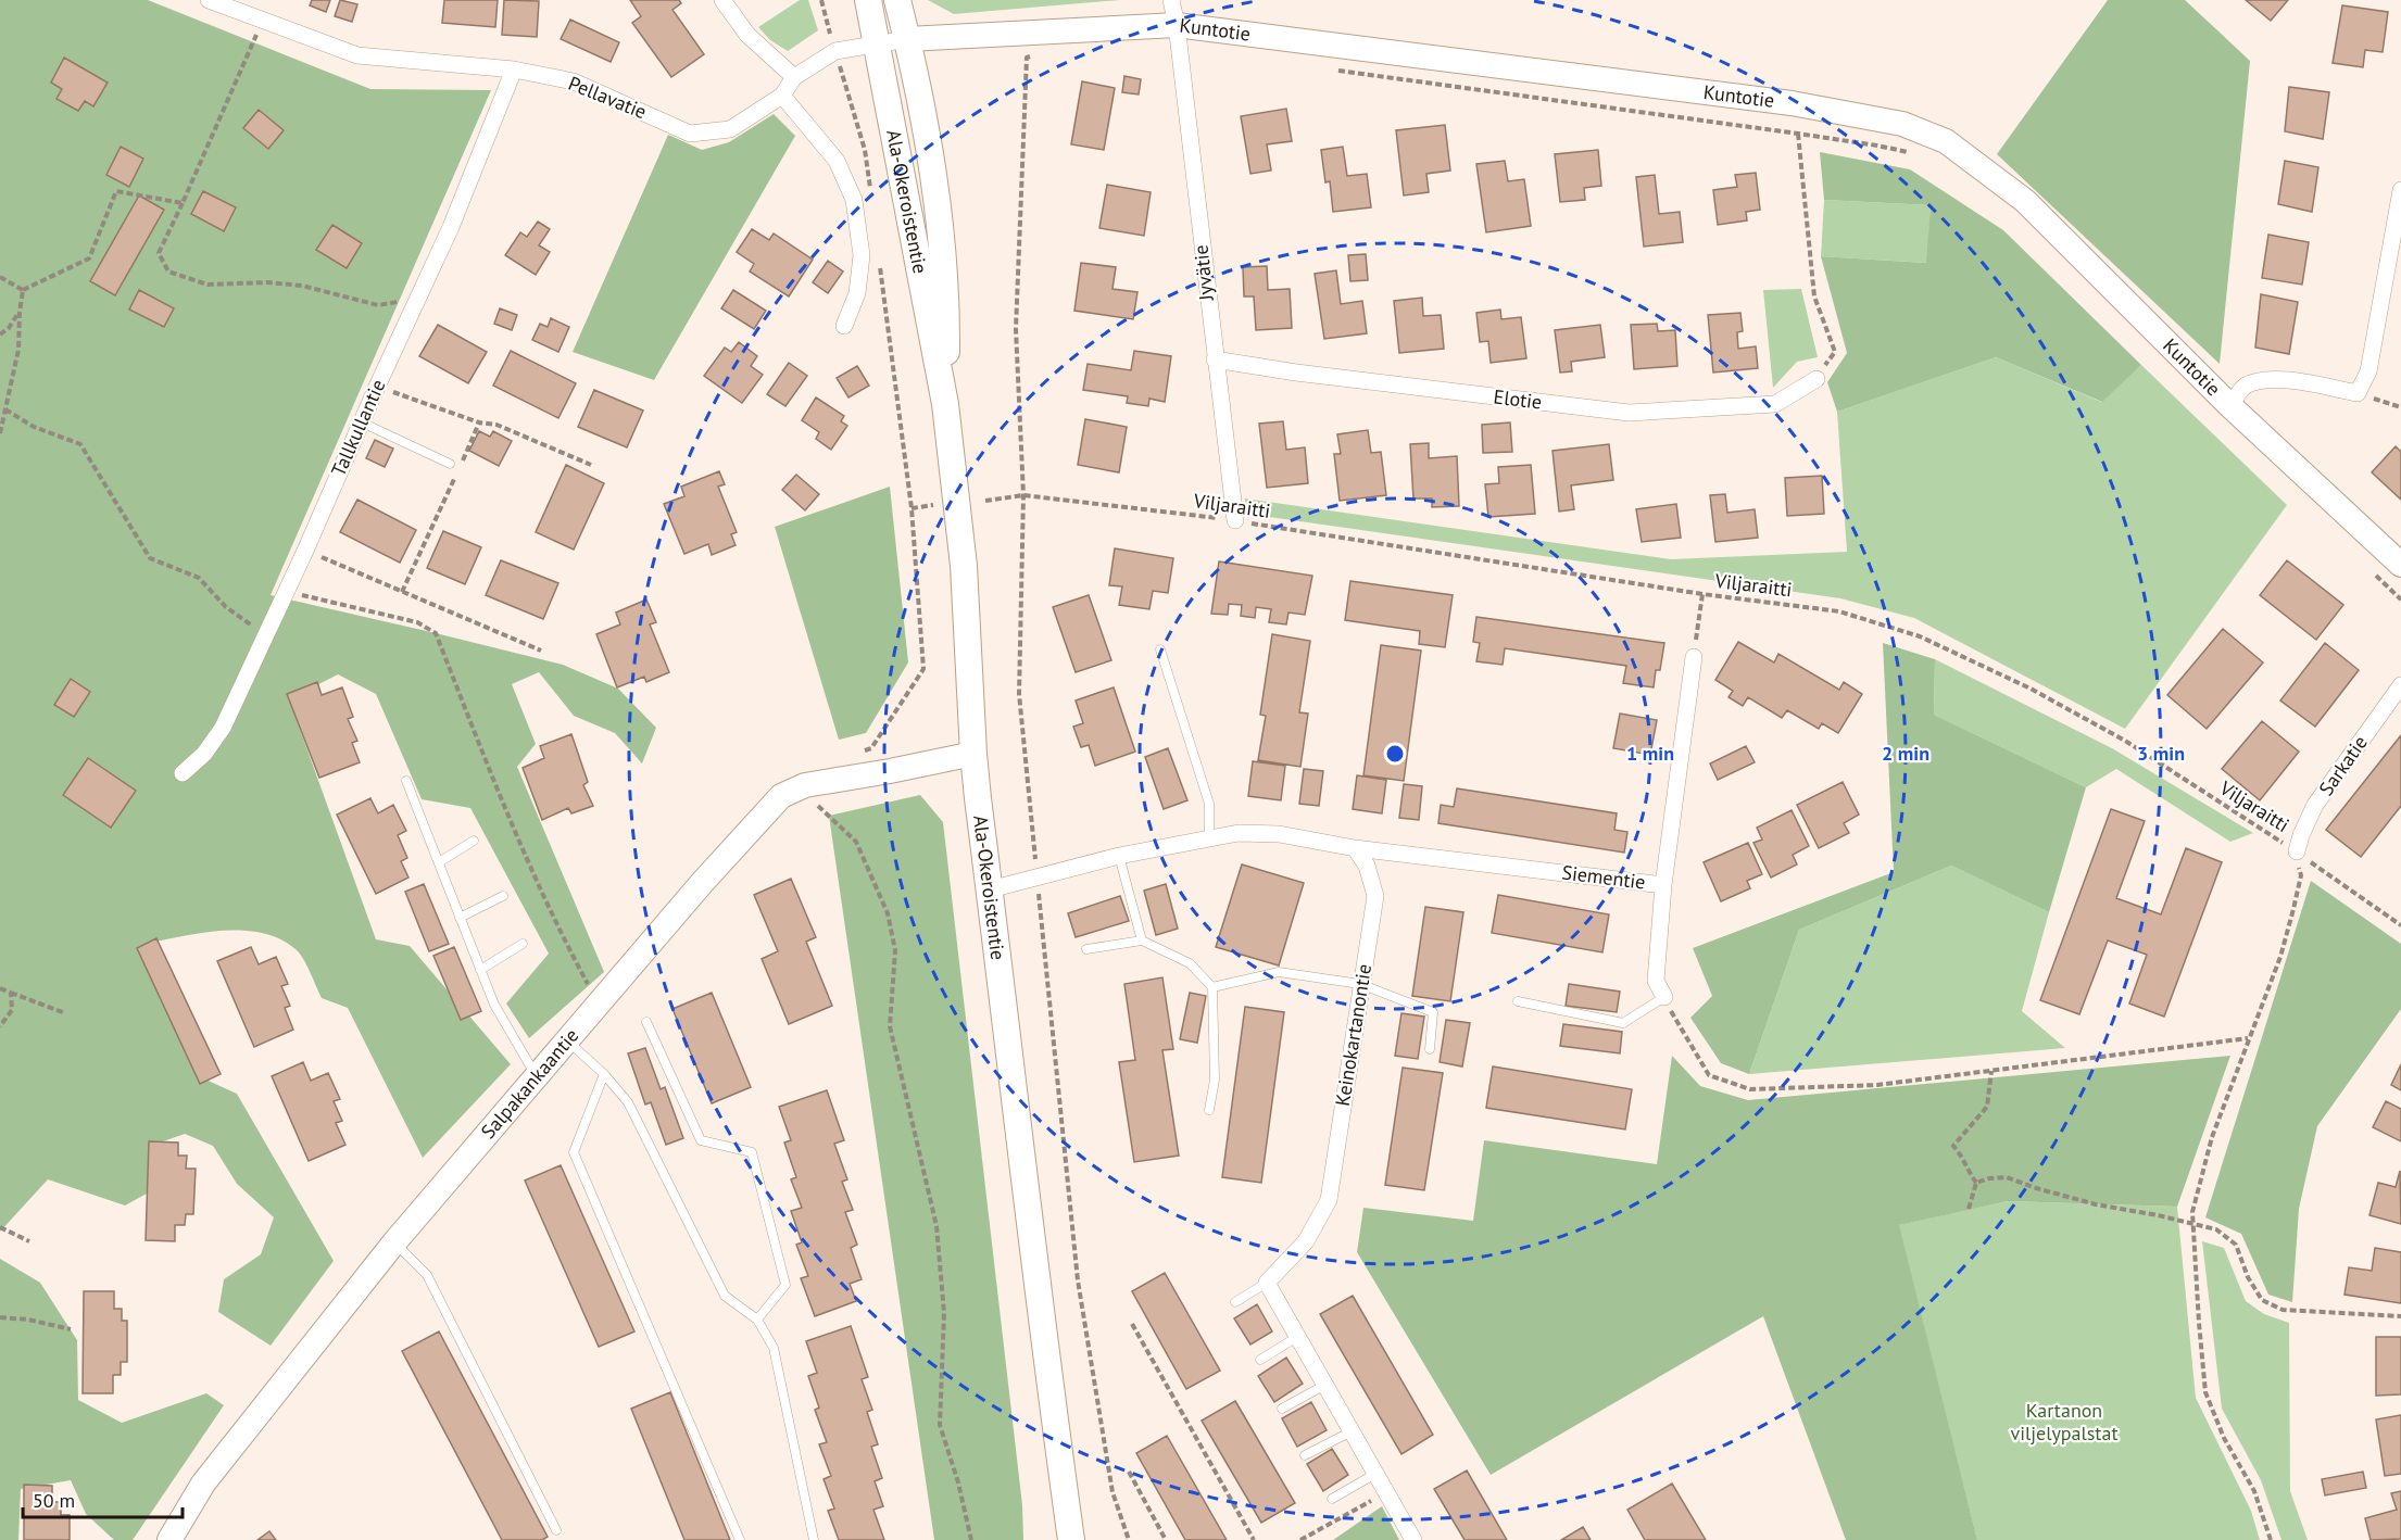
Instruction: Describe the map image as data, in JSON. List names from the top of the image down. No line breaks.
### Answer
{"streets":{"main road":["Ala-Okeroistentie"],"street":["Kuntotie","Pellavatie","Jyvätie","Elotie","Tallkullantie","Sarkatie","Siementie","Keinokartanontie","Salpakankaantie"],"path":["Viljaraitti"]},"crossings":[["Kuntotie","Pellavatie"],["Kuntotie","Ala-Okeroistentie"],["Kuntotie","Jyvätie"],["Pellavatie","Ala-Okeroistentie"],["Pellavatie","Tallkullantie"],["Ala-Okeroistentie","Salpakankaantie"],["Jyvätie","Elotie"],["Jyvätie","Viljaraitti"],["Viljaraitti","Sarkatie"],["Siementie","Keinokartanontie"]],"parks":["Kartanon viljelypalstat"],"scale_bar":"50 m","rings":["1 min","2 min","3 min"]}
